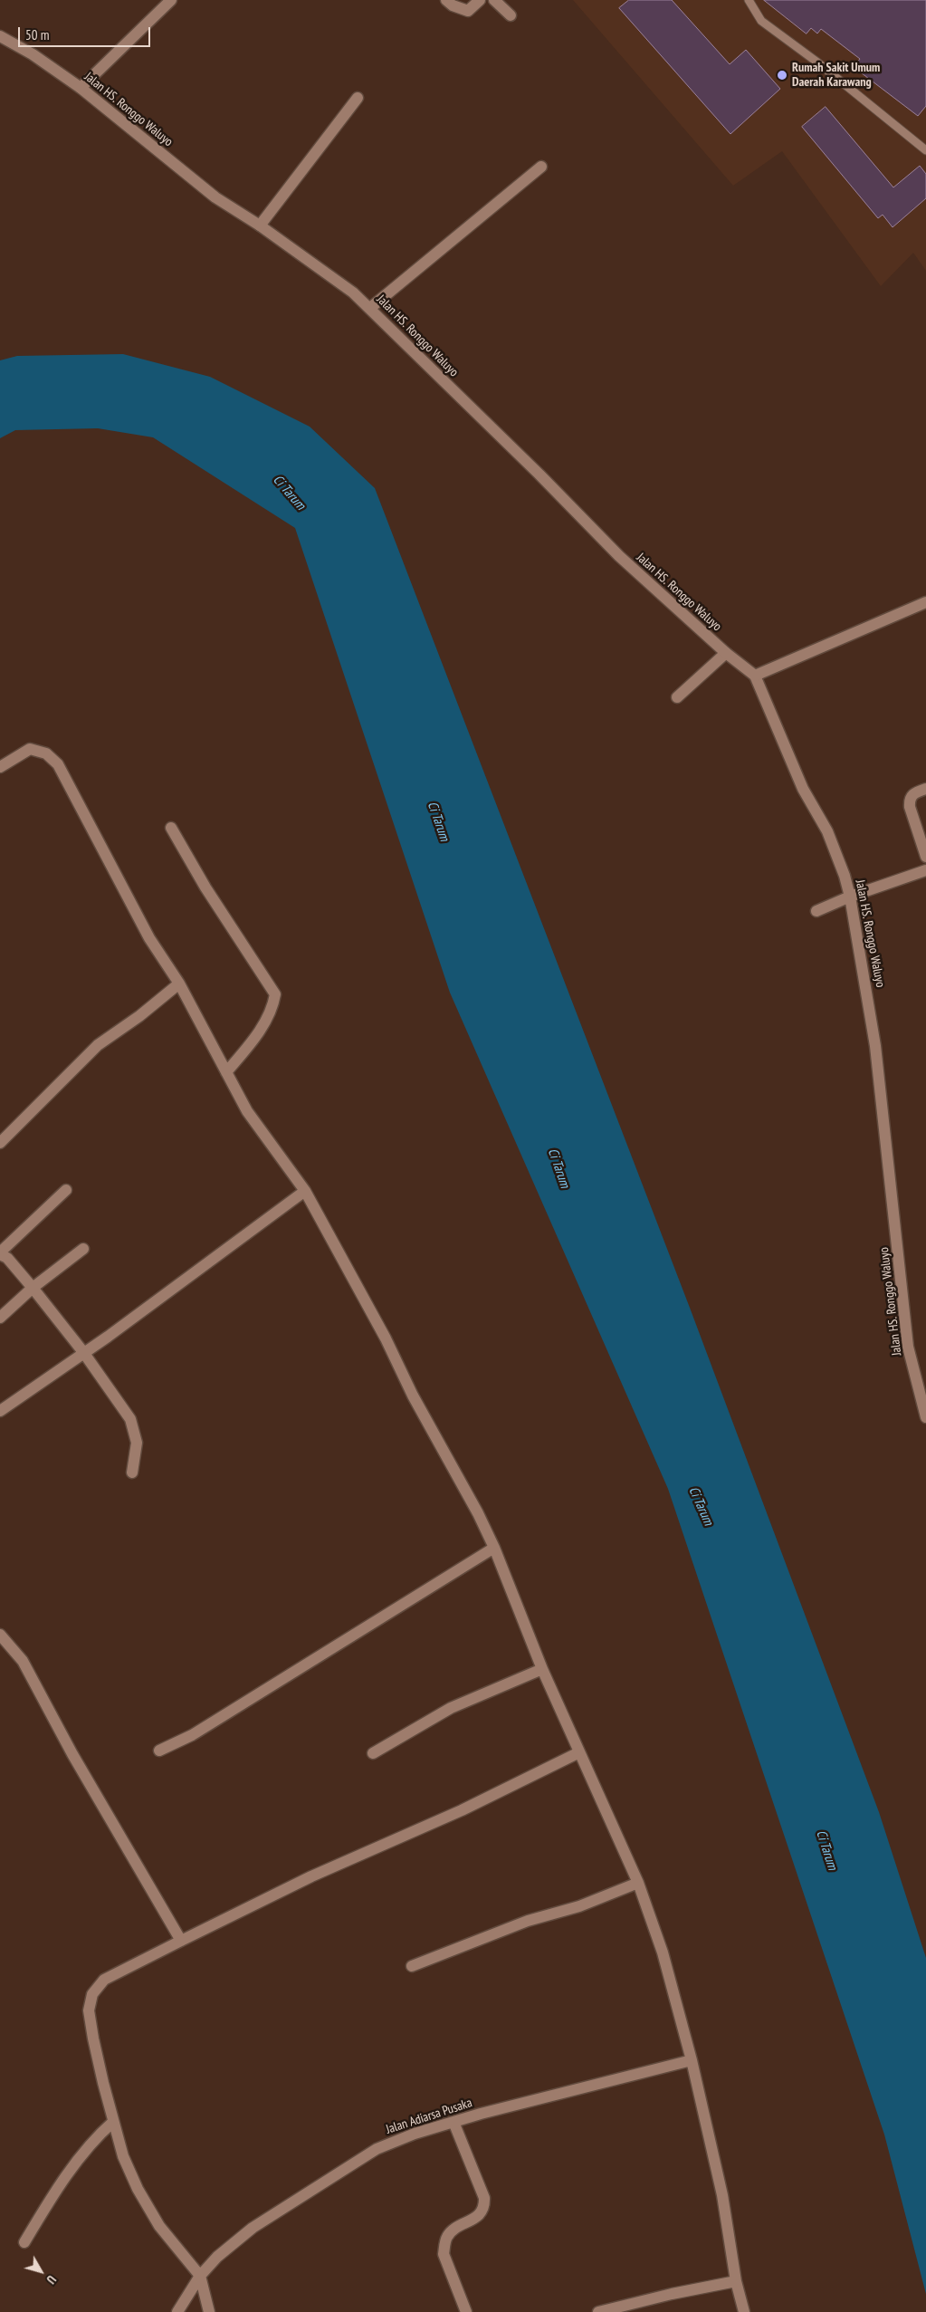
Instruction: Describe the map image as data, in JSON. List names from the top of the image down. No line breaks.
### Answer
{"streets":{"street":["Jalan HS. Ronggo Waluyo","Jalan Adiarsa Pusaka"]},"water":["Ci Tarum"],"places":["Rumah Sakit Umum Daerah Karawang"],"scale_bar":"50 m","north":"bottom right"}
